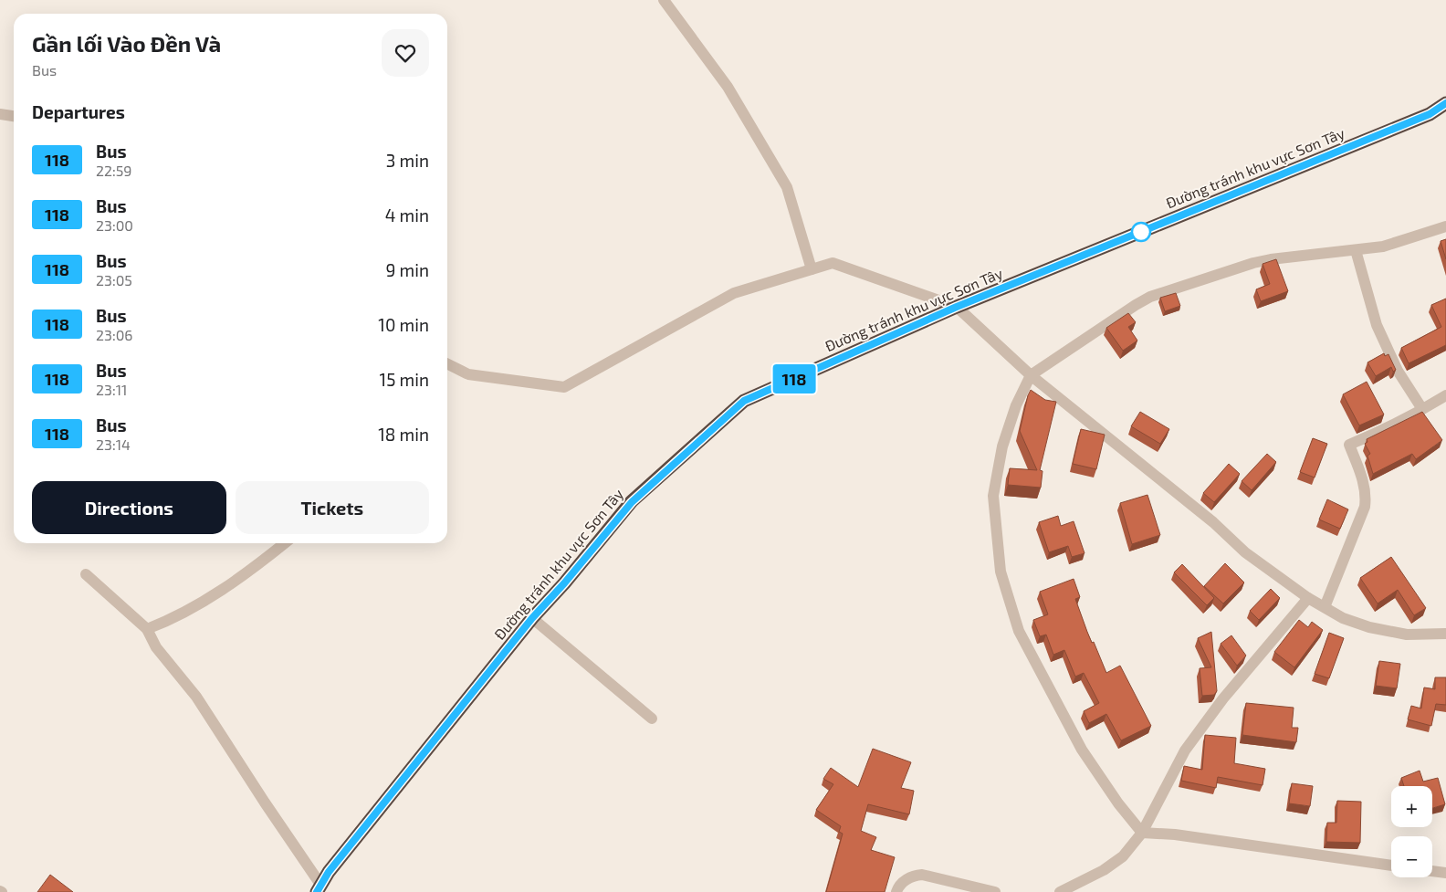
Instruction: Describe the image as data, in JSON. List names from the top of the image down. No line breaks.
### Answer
{"streets":{"highway":["Đường tránh khu vực Sơn Tây"]},"lines":["bus line 118"],"page":{"on_map":"118","heading":[["Gần lối Vào Đền Và","Bus"],"Departures"],"list":[{"mark":"118","name":"Bus","note":"22:59","value":"3 min"},{"mark":"118","name":"Bus","note":"23:00","value":"4 min"},{"mark":"118","name":"Bus","note":"23:05","value":"9 min"},{"mark":"118","name":"Bus","note":"23:06","value":"10 min"},{"mark":"118","name":"Bus","note":"23:11","value":"15 min"},{"mark":"118","name":"Bus","note":"23:14","value":"18 min"}],"buttons":["Directions","Tickets"],"map_buttons":["+","−"]}}
